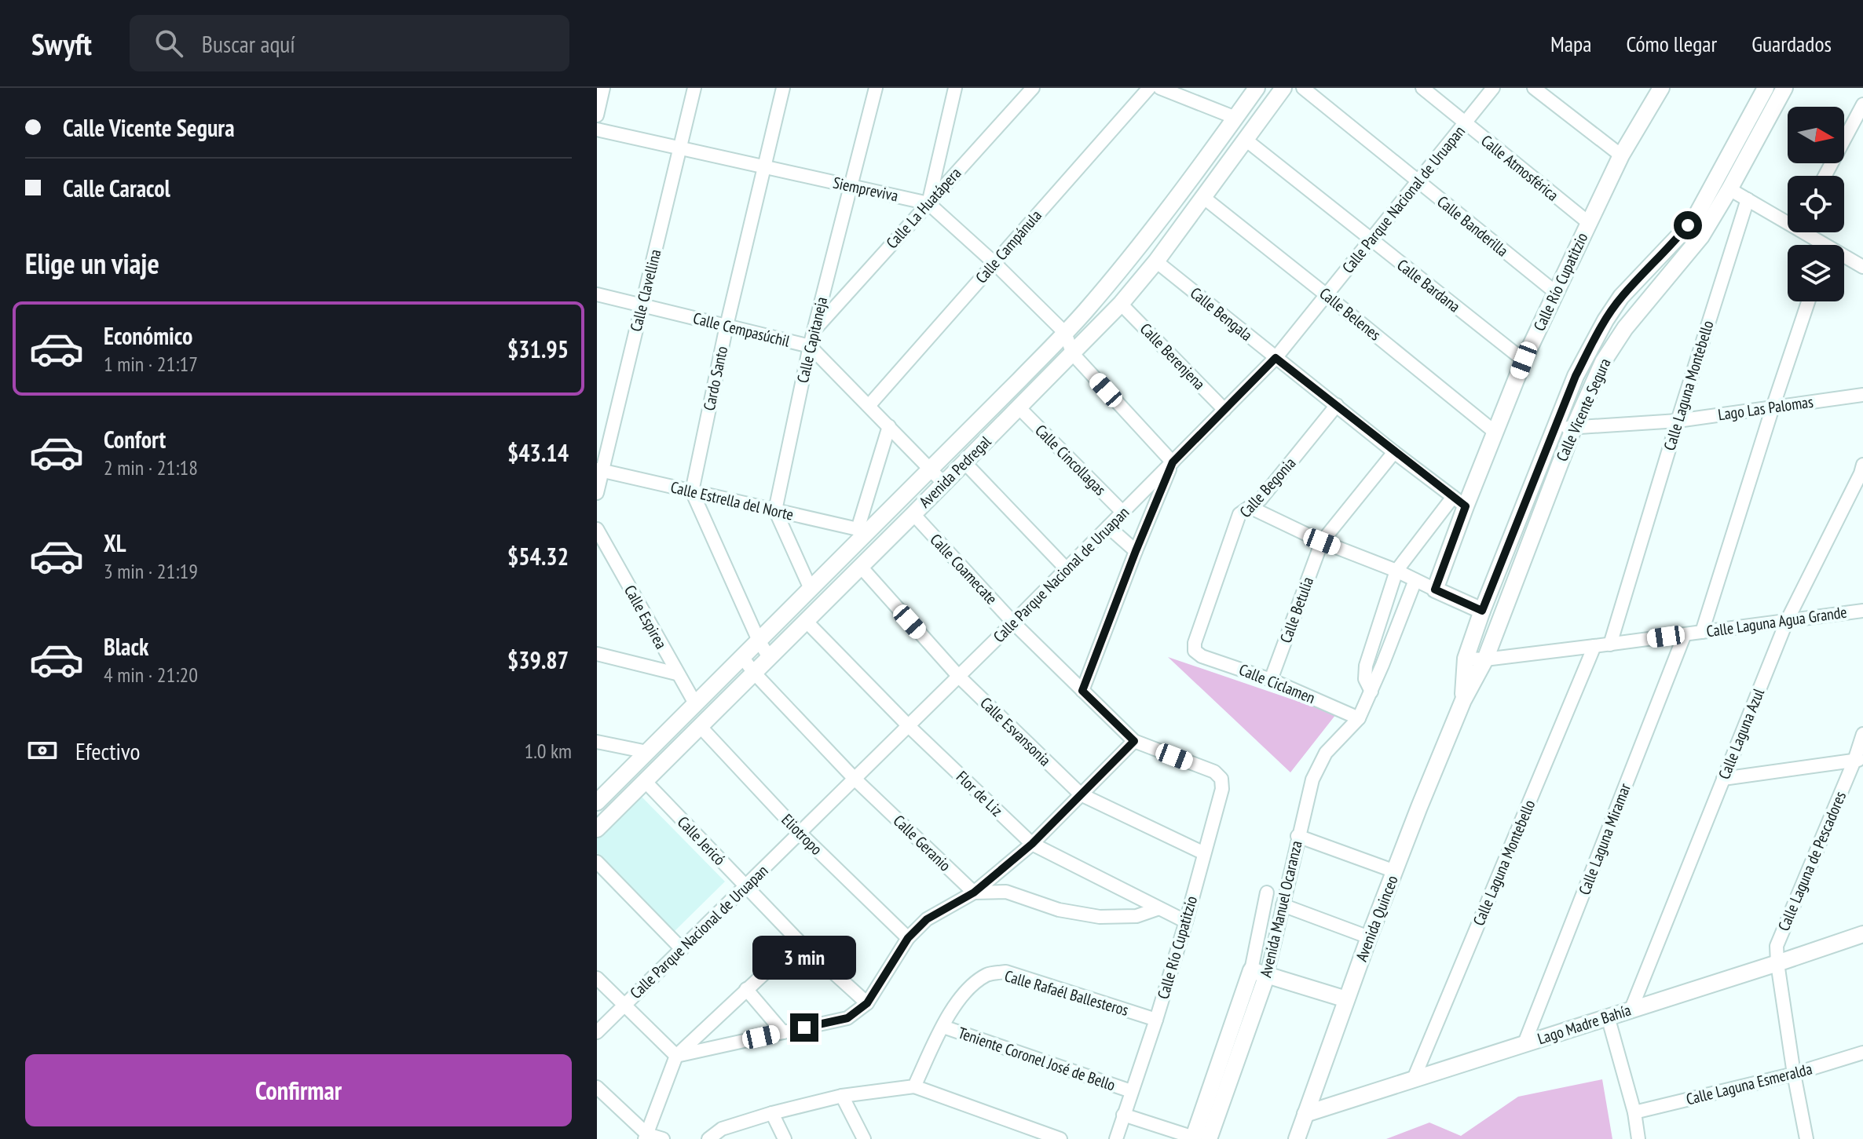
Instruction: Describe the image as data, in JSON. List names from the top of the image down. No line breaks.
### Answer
{"streets":{"street":["Calle Atmosférica","Siempreviva","Calle Parque Nacional de Uruapan","Calle La Huatápera","Calle Banderilla","Calle Campánula","Calle Río Cupatitzio","Calle Bardana","Calle Clavellina","Calle Bengala","Calle Belenes","Calle Cempasúchil","Calle Capitaneja","Calle Berenjena","Cardo Santo","Calle Laguna Montebello","Lago Las Palomas","Calle Vicente Segura","Calle Cincollagas","Avenida Pedregal","Calle Begonia","Calle Estrella del Norte","Calle Coamecate","Calle Betulia","Calle Espirea","Calle Laguna Agua Grande","Calle Ciclamen","Calle Esvansonia","Calle Laguna Azul","Flor de Liz","Eliotropo","Calle Laguna Miramar","Calle Jericó","Calle Geranio","Calle Laguna de Pescadores","Avenida Manuel Ocaranza","Avenida Quinceo","Calle Rafaél Ballesteros","Lago Madre Bahía","Teniente Coronel José de Bello","Calle Laguna Esmeralda"]},"crossings":[["Calle Atmosférica","Calle Parque Nacional de Uruapan"],["Calle Atmosférica","Calle Río Cupatitzio"],["Siempreviva","Calle La Huatápera"],["Siempreviva","Calle Campánula"],["Siempreviva","Calle Clavellina"],["Siempreviva","Calle Capitaneja"],["Siempreviva","Cardo Santo"],["Siempreviva","Avenida Pedregal"],["Calle Parque Nacional de Uruapan","Calle Banderilla"],["Calle Parque Nacional de Uruapan","Calle Bardana"],["Calle Parque Nacional de Uruapan","Calle Bengala"],["Calle Parque Nacional de Uruapan","Calle Belenes"],["Calle Parque Nacional de Uruapan","Calle Berenjena"],["Calle Parque Nacional de Uruapan","Calle Cincollagas"],["Calle Parque Nacional de Uruapan","Calle Coamecate"],["Calle Parque Nacional de Uruapan","Calle Esvansonia"],["Calle Parque Nacional de Uruapan","Flor de Liz"],["Calle Parque Nacional de Uruapan","Eliotropo"],["Calle Parque Nacional de Uruapan","Calle Jericó"],["Calle Parque Nacional de Uruapan","Calle Geranio"],["Calle La Huatápera","Calle Capitaneja"],["Calle Banderilla","Calle Río Cupatitzio"],["Calle Campánula","Calle Cempasúchil"],["Calle Río Cupatitzio","Calle Bardana"],["Calle Río Cupatitzio","Calle Bengala"],["Calle Río Cupatitzio","Calle Belenes"],["Calle Río Cupatitzio","Calle Coamecate"],["Calle Río Cupatitzio","Calle Esvansonia"],["Calle Río Cupatitzio","Flor de Liz"],["Calle Río Cupatitzio","Calle Rafaél Ballesteros"],["Calle Río Cupatitzio","Teniente Coronel José de Bello"],["Calle Bardana","Avenida Pedregal"],["Calle Clavellina","Calle Cempasúchil"],["Calle Clavellina","Calle Estrella del Norte"],["Calle Bengala","Avenida Pedregal"],["Calle Bengala","Calle Begonia"],["Calle Bengala","Calle Betulia"],["Calle Belenes","Avenida Pedregal"],["Calle Cempasúchil","Calle Capitaneja"],["Calle Cempasúchil","Cardo Santo"],["Calle Cempasúchil","Avenida Pedregal"],["Calle Capitaneja","Calle Estrella del Norte"],["Calle Berenjena","Avenida Pedregal"],["Cardo Santo","Calle Estrella del Norte"],["Calle Laguna Montebello","Lago Las Palomas"],["Calle Laguna Montebello","Calle Laguna Agua Grande"],["Calle Laguna Montebello","Lago Madre Bahía"],["Lago Las Palomas","Calle Vicente Segura"],["Calle Vicente Segura","Calle Laguna Agua Grande"],["Calle Vicente Segura","Avenida Quinceo"],["Calle Cincollagas","Avenida Pedregal"],["Avenida Pedregal","Calle Estrella del Norte"],["Avenida Pedregal","Calle Coamecate"],["Avenida Pedregal","Calle Espirea"],["Avenida Pedregal","Calle Esvansonia"],["Avenida Pedregal","Flor de Liz"],["Avenida Pedregal","Eliotropo"],["Avenida Pedregal","Calle Jericó"],["Avenida Pedregal","Calle Geranio"],["Calle Begonia","Calle Ciclamen"],["Calle Betulia","Calle Ciclamen"],["Calle Laguna Agua Grande","Calle Laguna Azul"],["Calle Laguna Agua Grande","Calle Laguna Miramar"],["Calle Laguna Agua Grande","Avenida Quinceo"],["Calle Ciclamen","Avenida Manuel Ocaranza"],["Calle Laguna Azul","Lago Madre Bahía"],["Calle Laguna Miramar","Lago Madre Bahía"],["Calle Laguna de Pescadores","Lago Madre Bahía"],["Calle Laguna de Pescadores","Calle Laguna Esmeralda"],["Avenida Quinceo","Lago Madre Bahía"],["Calle Rafaél Ballesteros","Teniente Coronel José de Bello"]],"north":"right","page":{"header":"Swyft","search":"Buscar aquí","nav":["Mapa","Cómo llegar","Guardados"],"banner":["Calle Vicente Segura","Calle Caracol"],"heading":"Elige un viaje","list":[{"name":"Económico","note":"1 min · 21:17","value":"$31.95"},{"name":"Confort","note":"2 min · 21:18","value":"$43.14"},{"name":"XL","note":"3 min · 21:19","value":"$54.32"},{"name":"Black","note":"4 min · 21:20","value":"$39.87"}],"pay":["Efectivo","1.0 km"],"bubble":"3 min","buttons":"Confirmar"}}
